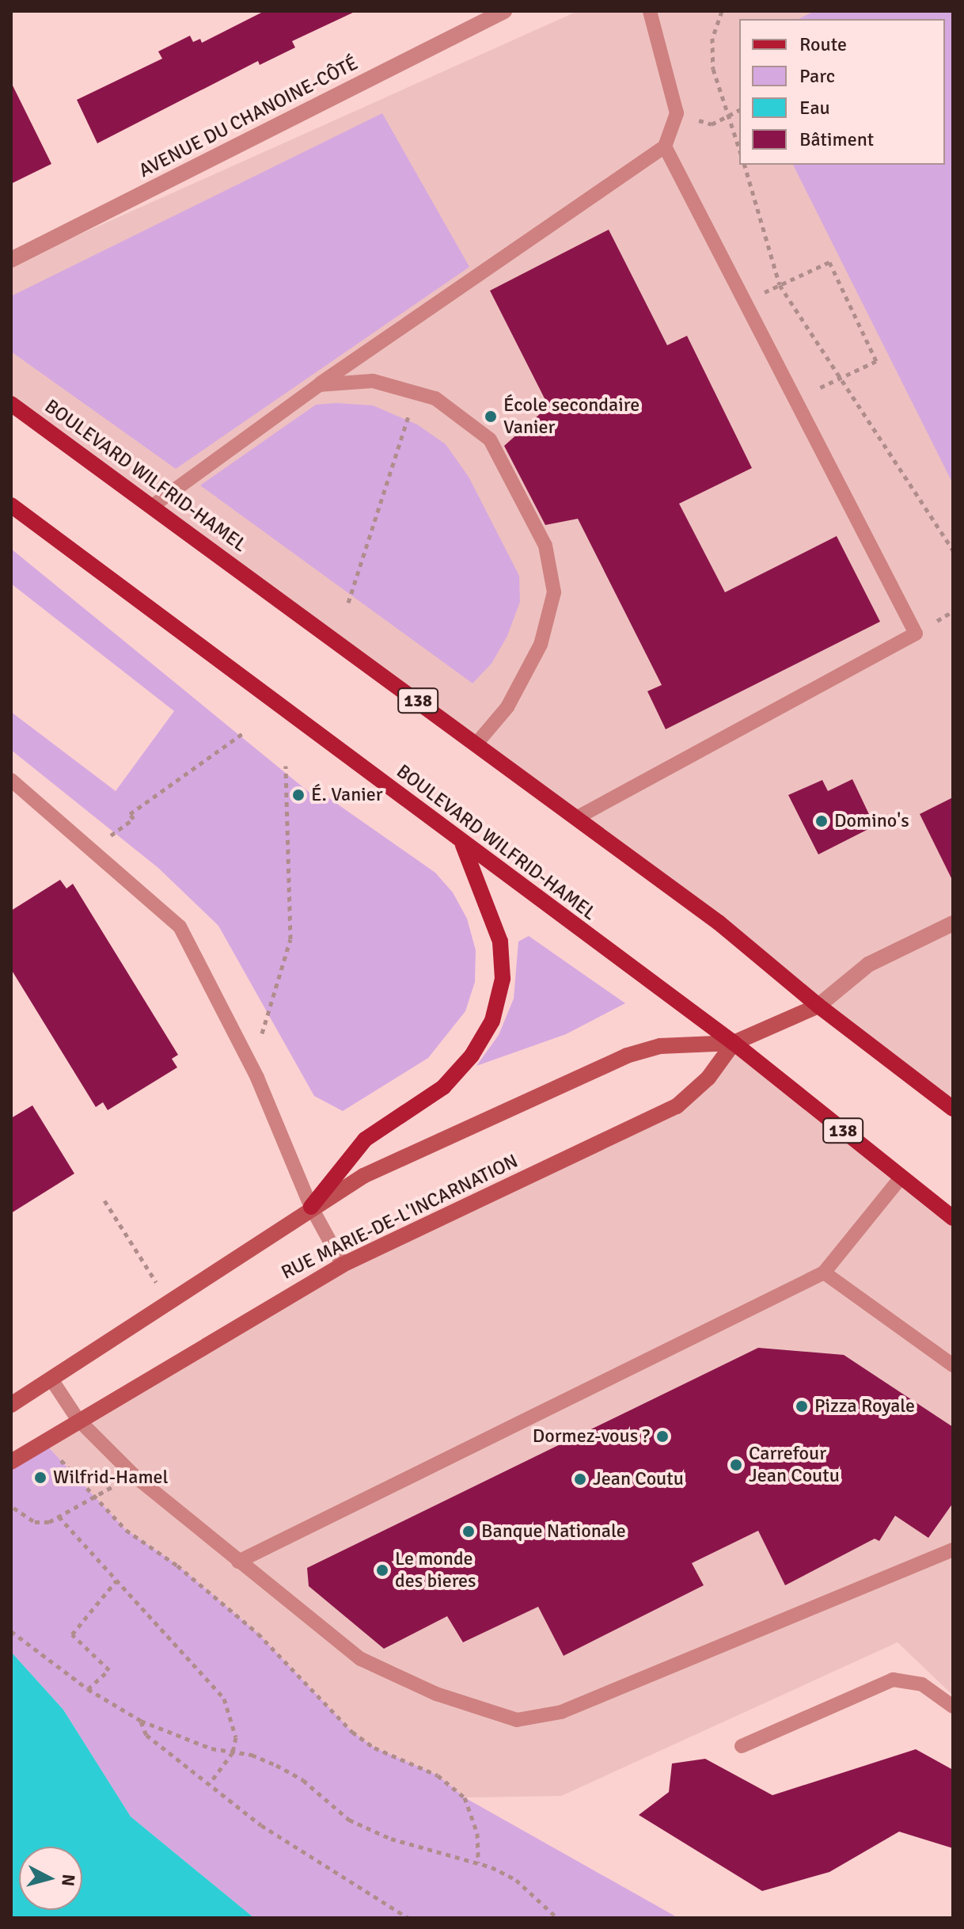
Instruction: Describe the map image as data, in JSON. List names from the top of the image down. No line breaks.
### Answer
{"streets":{"main road":["BOULEVARD WILFRID-HAMEL","138","RUE MARIE-DE-L'INCARNATION"],"street":["AVENUE DU CHANOINE-CÔTÉ"]},"crossings":[["BOULEVARD WILFRID-HAMEL","RUE MARIE-DE-L'INCARNATION"]],"places":["École secondaire Vanier","É. Vanier","Domino's","Pizza Royale","Dormez-vous ?","Carrefour Jean Coutu","Wilfrid-Hamel","Jean Coutu","Banque Nationale","Le monde des bieres"],"legend":["Route","Parc","Eau","Bâtiment"],"north":"right"}
